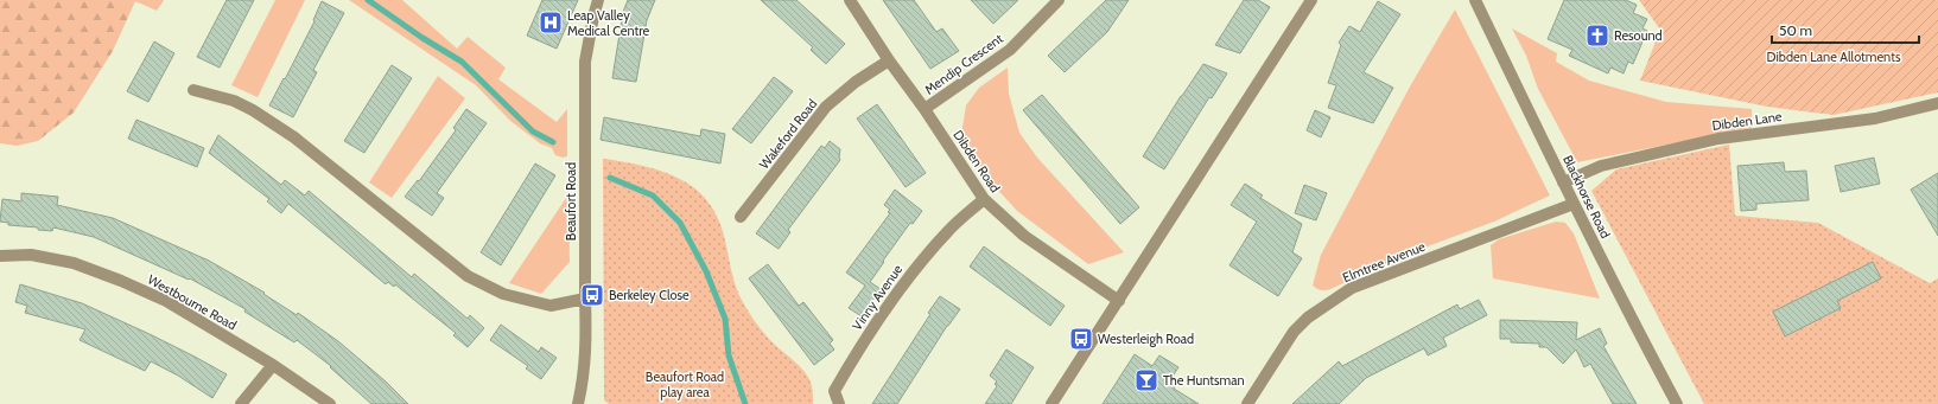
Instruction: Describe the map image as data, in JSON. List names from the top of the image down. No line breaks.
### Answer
{"streets":{"street":["Mendip Crescent","Dibden Lane","Wakeford Road","Dibden Road","Blackhorse Road","Beaufort Road","Elmtree Avenue","Vinny Avenue","Westbourne Road"]},"crossings":[["Mendip Crescent","Dibden Road"],["Dibden Lane","Blackhorse Road"],["Wakeford Road","Dibden Road"],["Dibden Road","Vinny Avenue"],["Blackhorse Road","Elmtree Avenue"]],"parks":["Dibden Lane Allotments","Beaufort Road play area"],"places":{"hospital":["Leap Valley Medical Centre"],"church":["Resound"],"bus stop":["Berkeley Close","Westerleigh Road"],"bar":["The Huntsman"]},"scale_bar":"50 m"}
